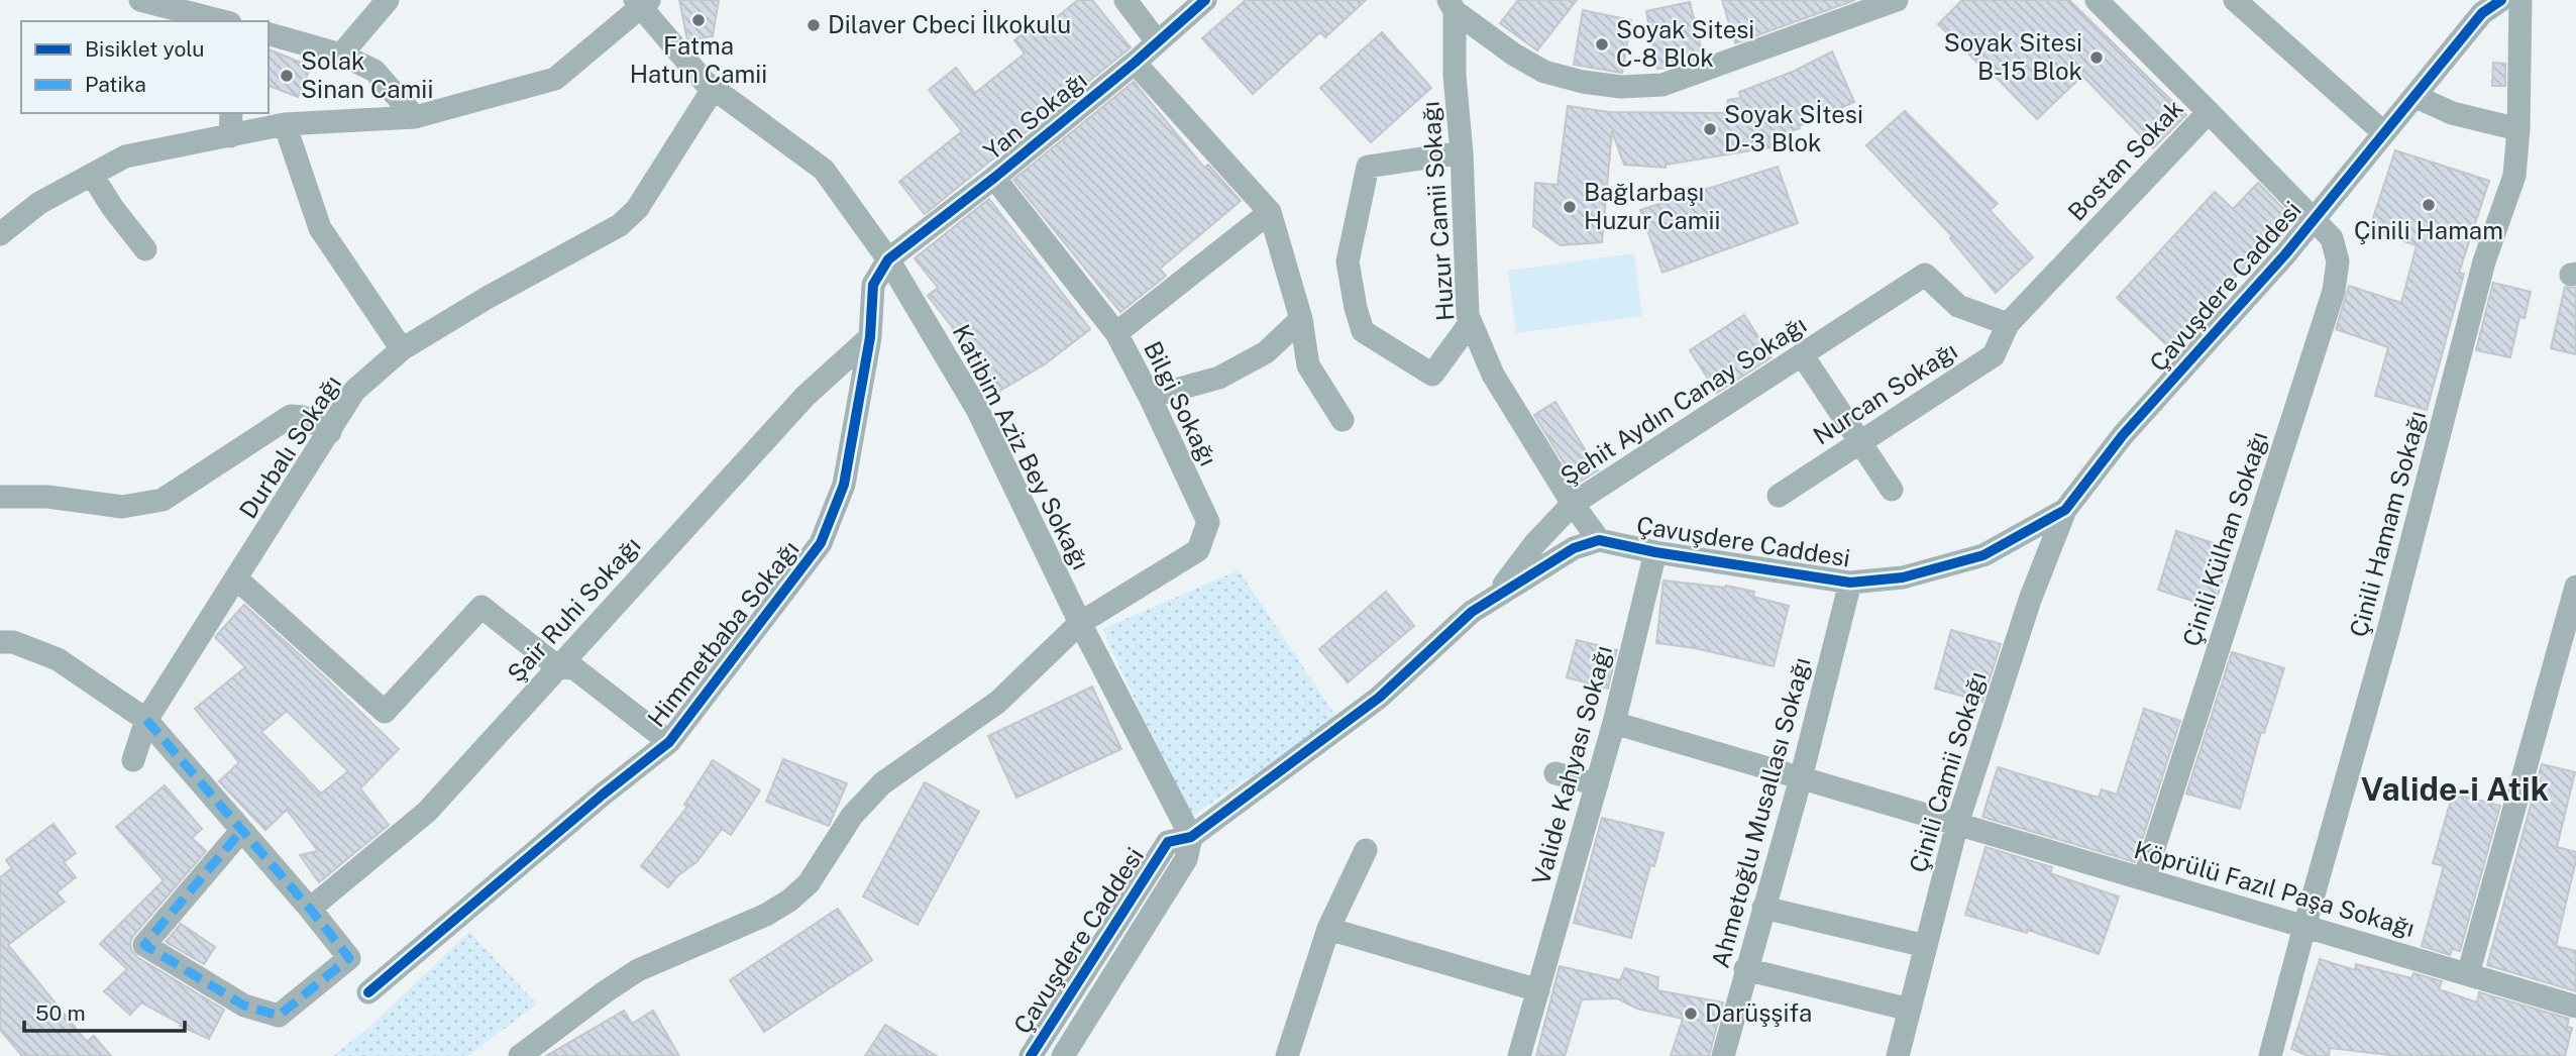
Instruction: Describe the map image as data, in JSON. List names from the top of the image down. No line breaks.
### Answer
{"streets":{"street":["Yan Sokağı","Bostan Sokak","Huzur Camii Sokağı","Çavuşdere Caddesi","Nurcan Sokağı","Şehit Aydın Canay Sokağı","Bilgi Sokağı","Durbalı Sokağı","Katibim Aziz Bey Sokağı","Çinili Hamam Sokağı","Çinili Külhan Sokağı","Şair Ruhi Sokağı","Himmetbaba Sokağı","Valide Kahyası Sokağı","Çinili Camii Sokağı","Ahmetoğlu Musallası Sokağı","Köprülü Fazıl Paşa Sokağı"]},"crossings":[["Yan Sokağı","Bilgi Sokağı"],["Yan Sokağı","Katibim Aziz Bey Sokağı"],["Yan Sokağı","Himmetbaba Sokağı"],["Bostan Sokak","Çavuşdere Caddesi"],["Bostan Sokak","Nurcan Sokağı"],["Bostan Sokak","Şehit Aydın Canay Sokağı"],["Bostan Sokak","Çinili Külhan Sokağı"],["Huzur Camii Sokağı","Çavuşdere Caddesi"],["Huzur Camii Sokağı","Şehit Aydın Canay Sokağı"],["Çavuşdere Caddesi","Şehit Aydın Canay Sokağı"],["Çavuşdere Caddesi","Katibim Aziz Bey Sokağı"],["Çavuşdere Caddesi","Çinili Külhan Sokağı"],["Çavuşdere Caddesi","Valide Kahyası Sokağı"],["Çavuşdere Caddesi","Çinili Camii Sokağı"],["Çavuşdere Caddesi","Ahmetoğlu Musallası Sokağı"],["Nurcan Sokağı","Şehit Aydın Canay Sokağı"],["Bilgi Sokağı","Katibim Aziz Bey Sokağı"],["Durbalı Sokağı","Katibim Aziz Bey Sokağı"],["Katibim Aziz Bey Sokağı","Himmetbaba Sokağı"],["Çinili Hamam Sokağı","Köprülü Fazıl Paşa Sokağı"],["Çinili Külhan Sokağı","Köprülü Fazıl Paşa Sokağı"],["Şair Ruhi Sokağı","Himmetbaba Sokağı"],["Valide Kahyası Sokağı","Köprülü Fazıl Paşa Sokağı"],["Çinili Camii Sokağı","Köprülü Fazıl Paşa Sokağı"],["Ahmetoğlu Musallası Sokağı","Köprülü Fazıl Paşa Sokağı"]],"districts":["Valide-i Atik"],"places":["Fatma Hatun Camii","Dilaver Cbeci İlkokulu","Soyak Sitesi C-8 Blok","Soyak Sitesi B-15 Blok","Solak Sinan Camii","Soyak Sİtesi D-3 Blok","Çinili Hamam","Bağlarbaşı Huzur Camii","Darüşşifa"],"legend":["Bisiklet yolu","Patika"],"scale_bar":"50 m"}
